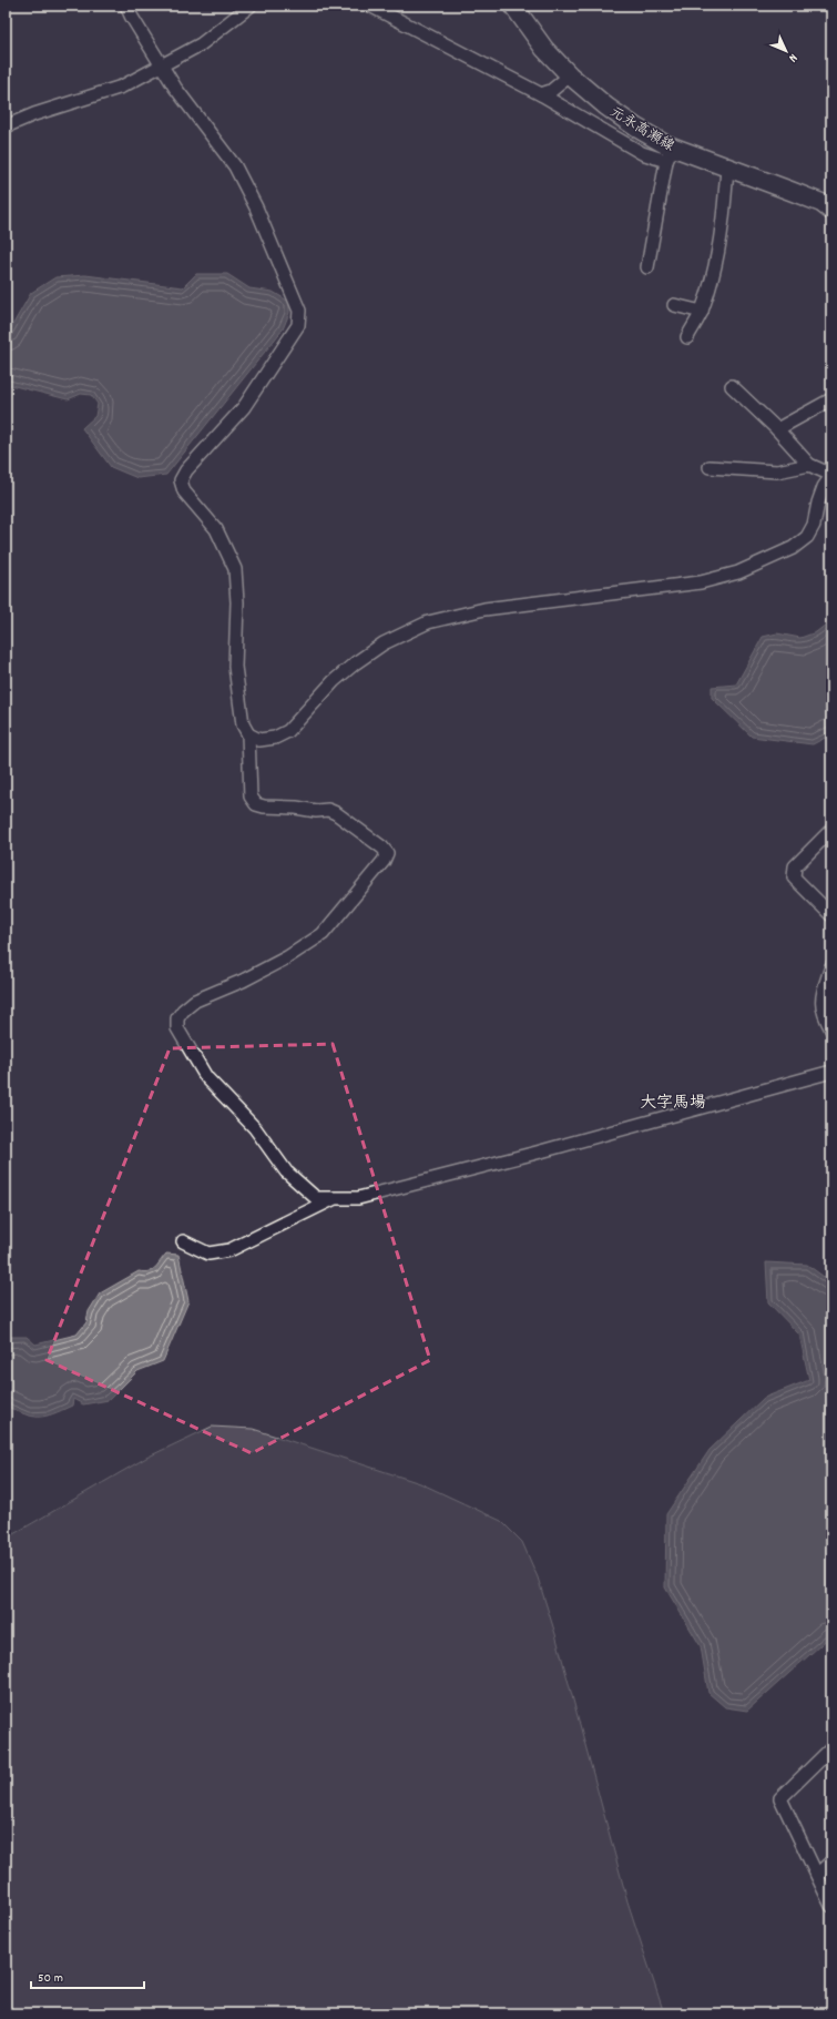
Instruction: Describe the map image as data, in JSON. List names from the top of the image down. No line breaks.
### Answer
{"streets":{"main road":["元永高瀬線"]},"districts":["大字馬場"],"scale_bar":"50 m","north":"bottom right"}
